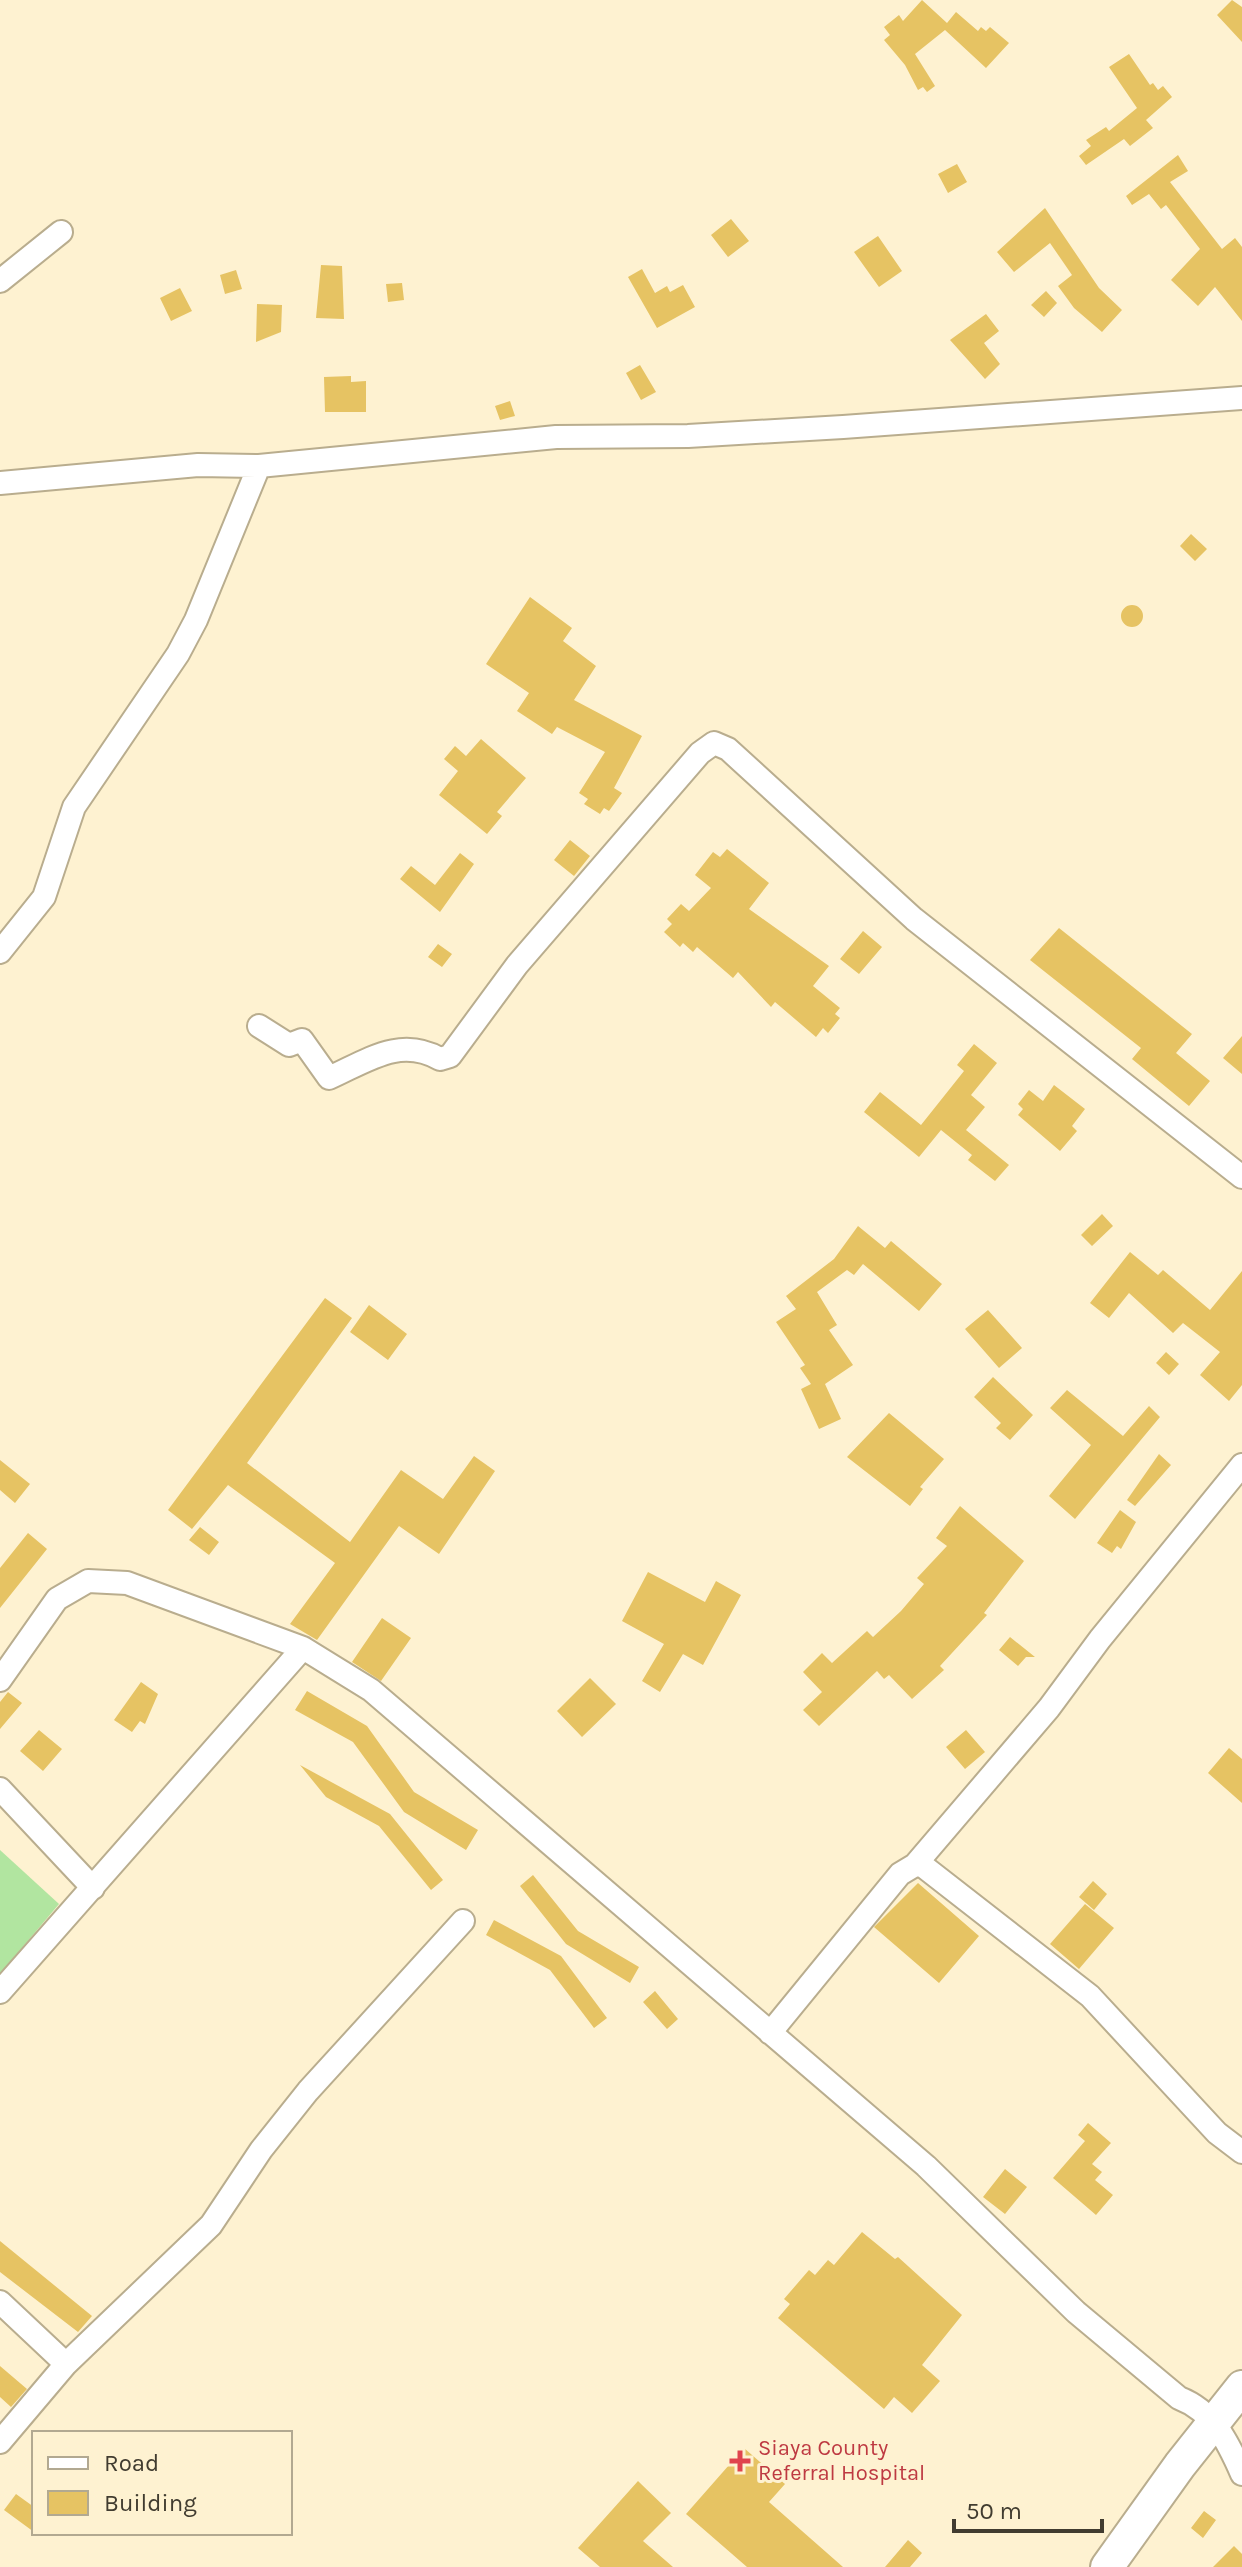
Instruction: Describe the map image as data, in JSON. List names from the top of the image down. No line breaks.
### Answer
{"places":{"health":["Siaya County Referral Hospital"]},"legend":["Road","Building"],"scale_bar":"50 m"}
